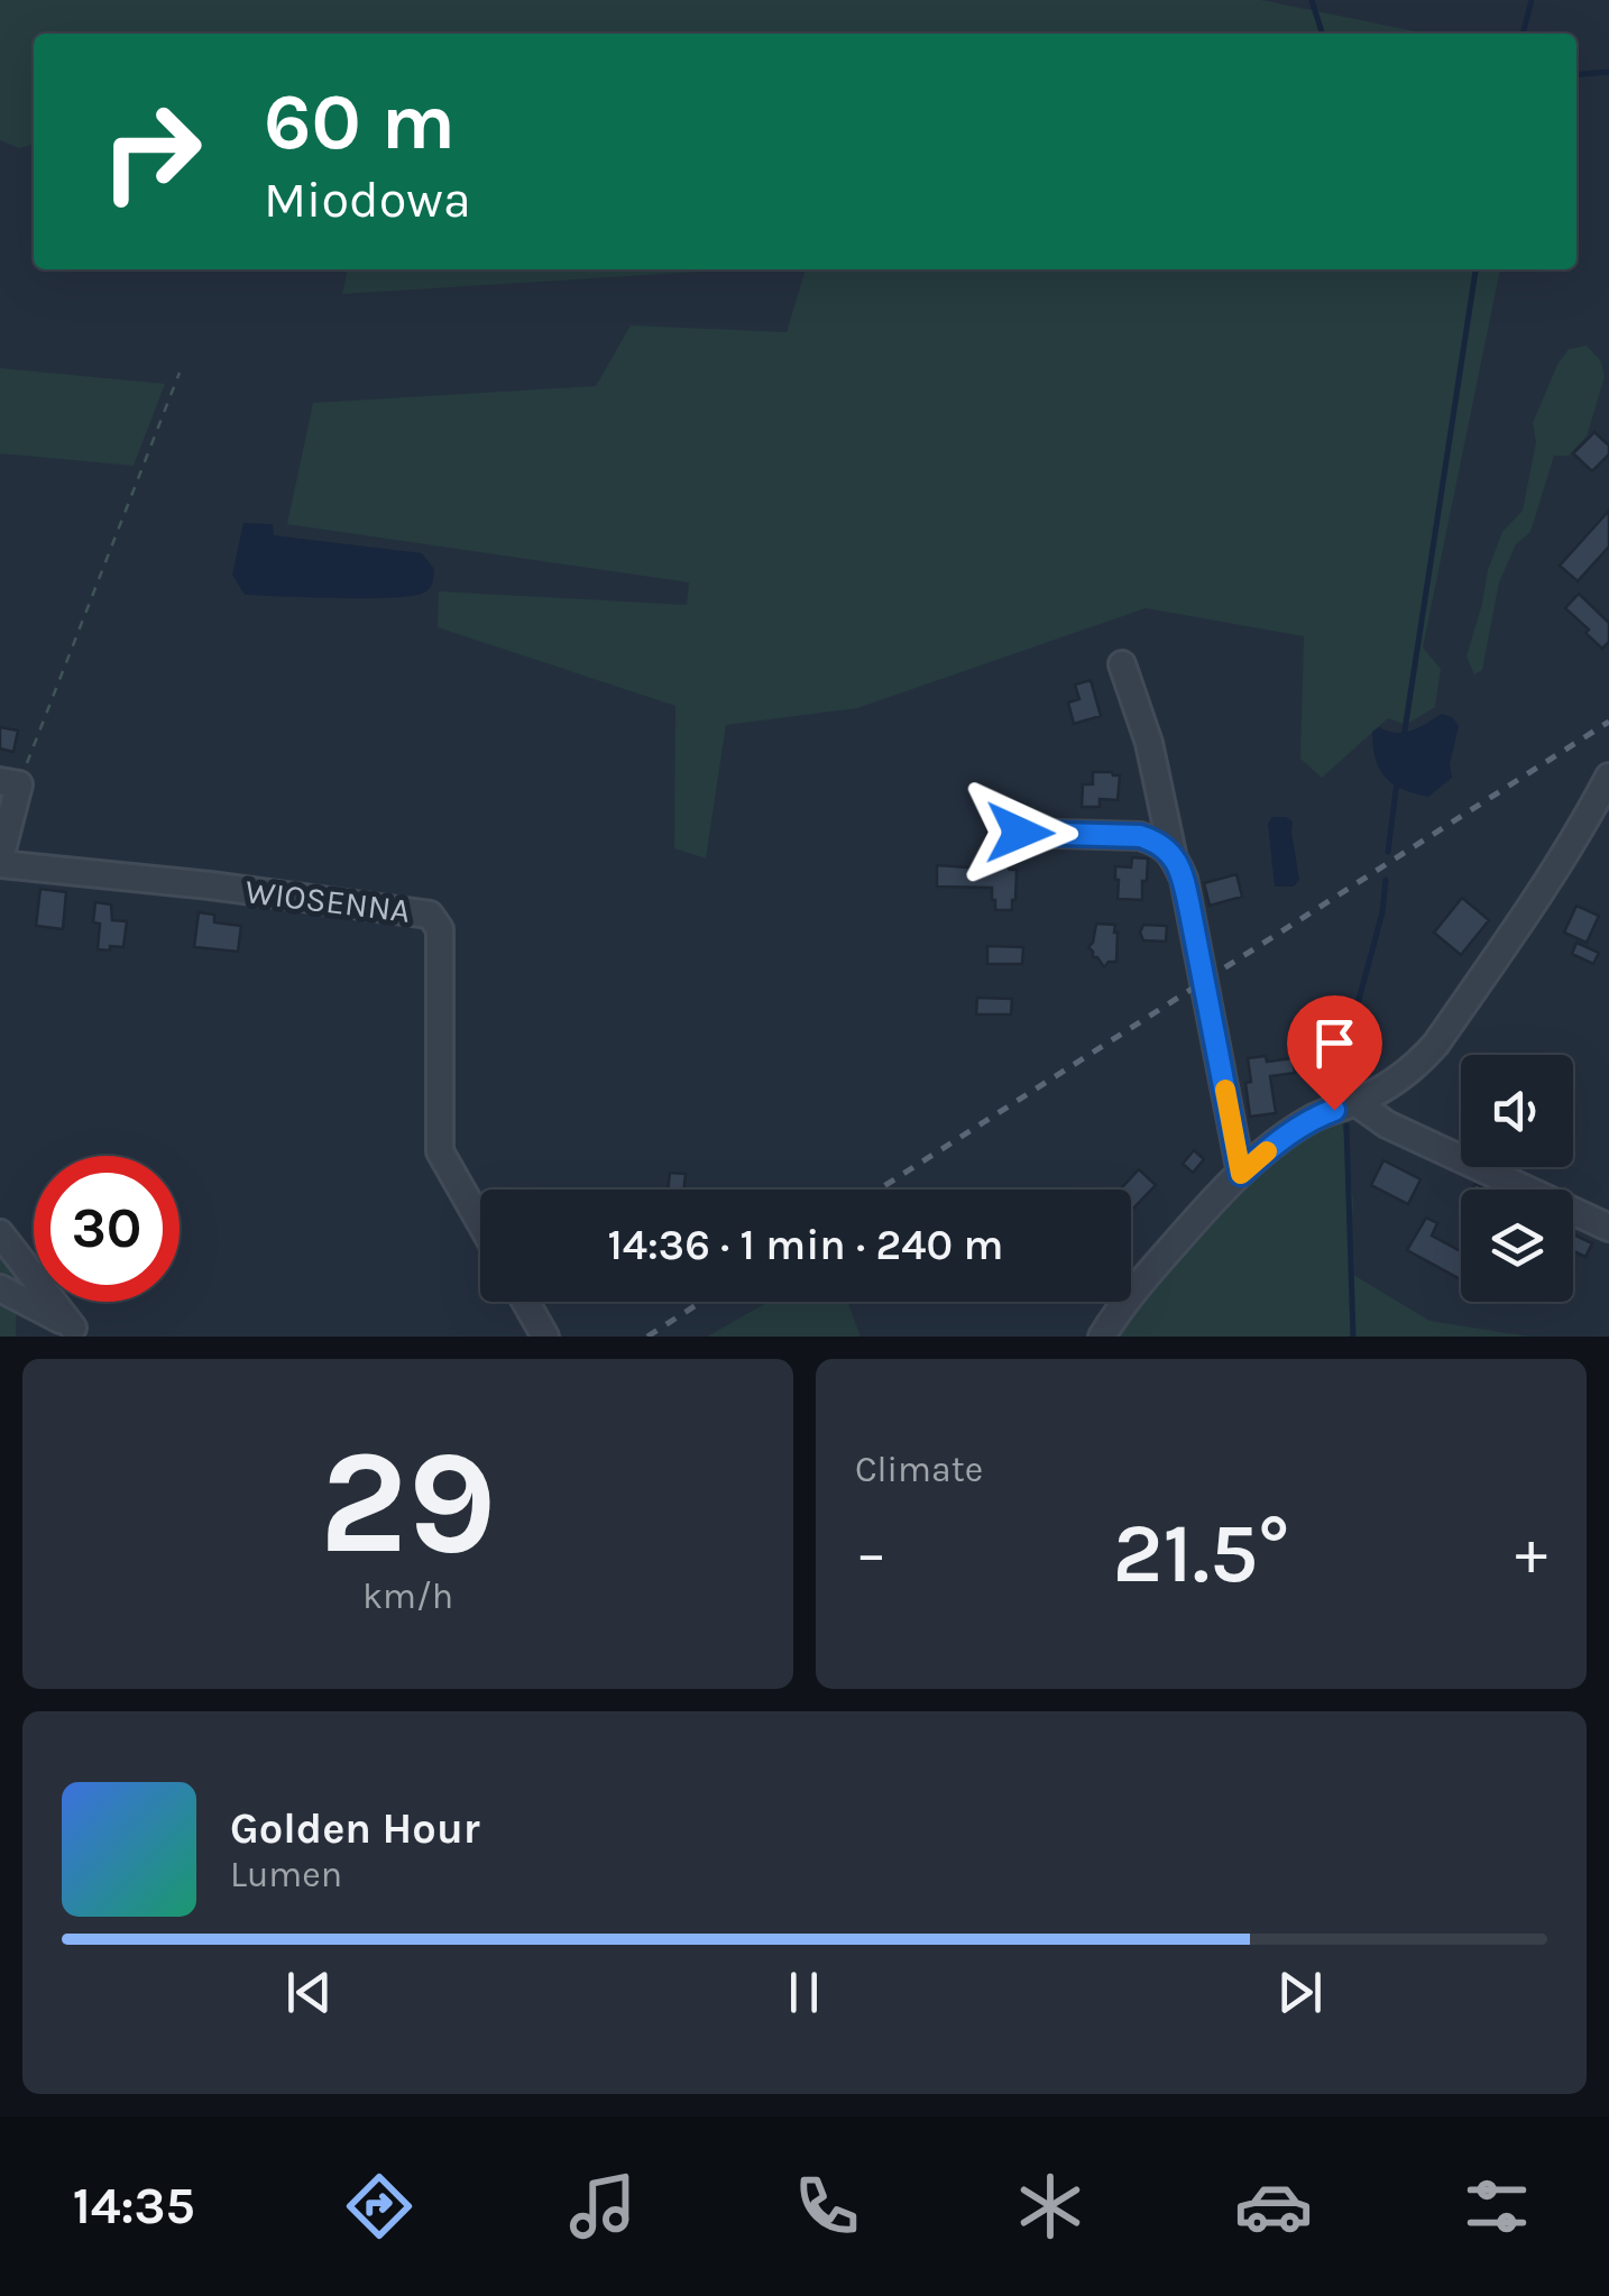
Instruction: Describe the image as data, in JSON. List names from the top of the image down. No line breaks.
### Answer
{"streets":{"street":["WIOSENNA"]},"page":{"turn":["60 m","Miodowa"],"limit":"30","trip":"14:36 · 1 min · 240 m","tile":[["29","km/h"],"Climate"],"heat":["−","21.5°","+"],"song":["Golden Hour","Lumen"],"tabs":"14:35"}}
